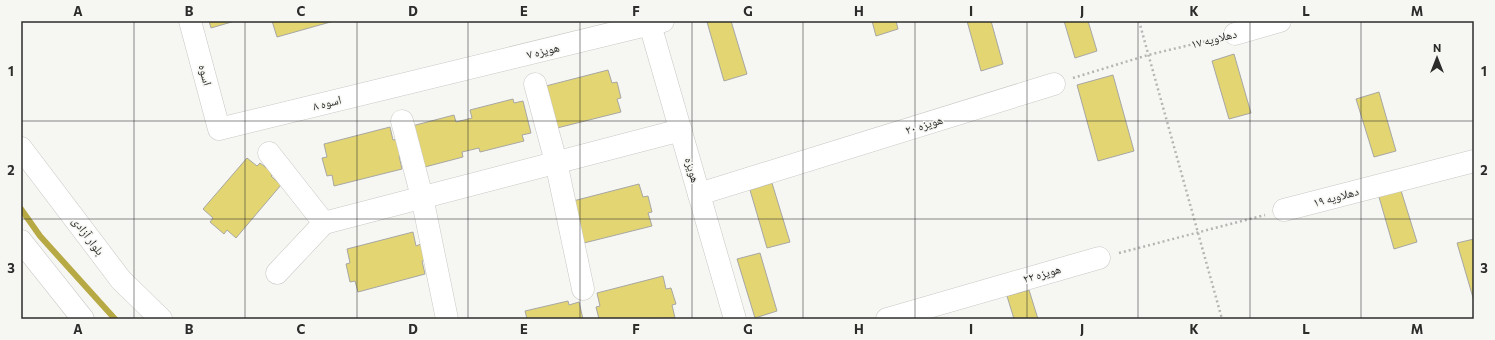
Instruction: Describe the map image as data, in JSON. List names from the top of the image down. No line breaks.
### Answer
{"streets":{"street":["دهلاویه ۱۷","هویزه ۷","اسوه","اسوه ۸","هویزه ‍۲۰","هویزه","دهلاویه ۱۹","بلوار آزادی","هویزه ‍۲۲"]},"crossings":[["هویزه ۷","اسوه ۸"],["هویزه ۷","هویزه"],["اسوه","اسوه ۸"],["هویزه ‍۲۰","هویزه"]],"north":"top","grid":{"columns":["A","B","C","D","E","F","G","H","I","J","K","L","M"],"rows":["1","2","3"]}}
